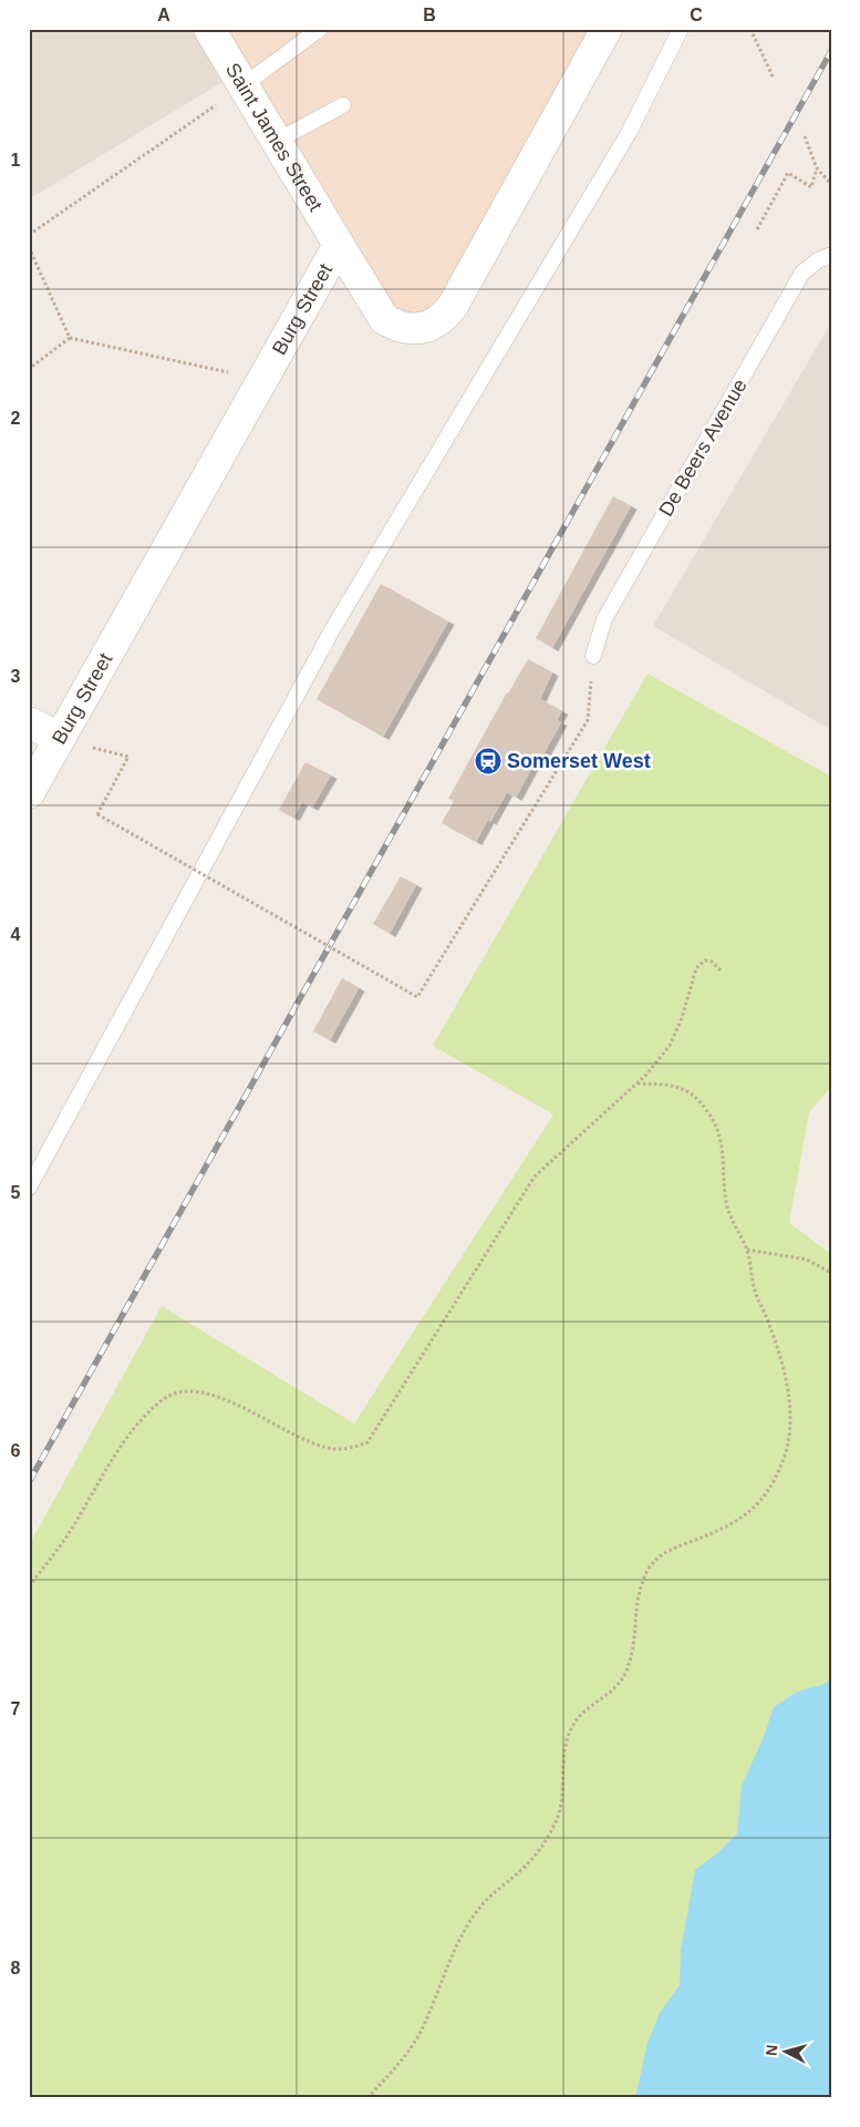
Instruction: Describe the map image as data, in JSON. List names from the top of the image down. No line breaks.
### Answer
{"streets":{"street":["Saint James Street","Burg Street"],"lane":["De Beers Avenue"]},"crossings":[["Saint James Street","Burg Street"]],"places":{"station":["Somerset West"]},"north":"left","grid":{"columns":["A","B","C"],"rows":["1","2","3","4","5","6","7","8"]}}
